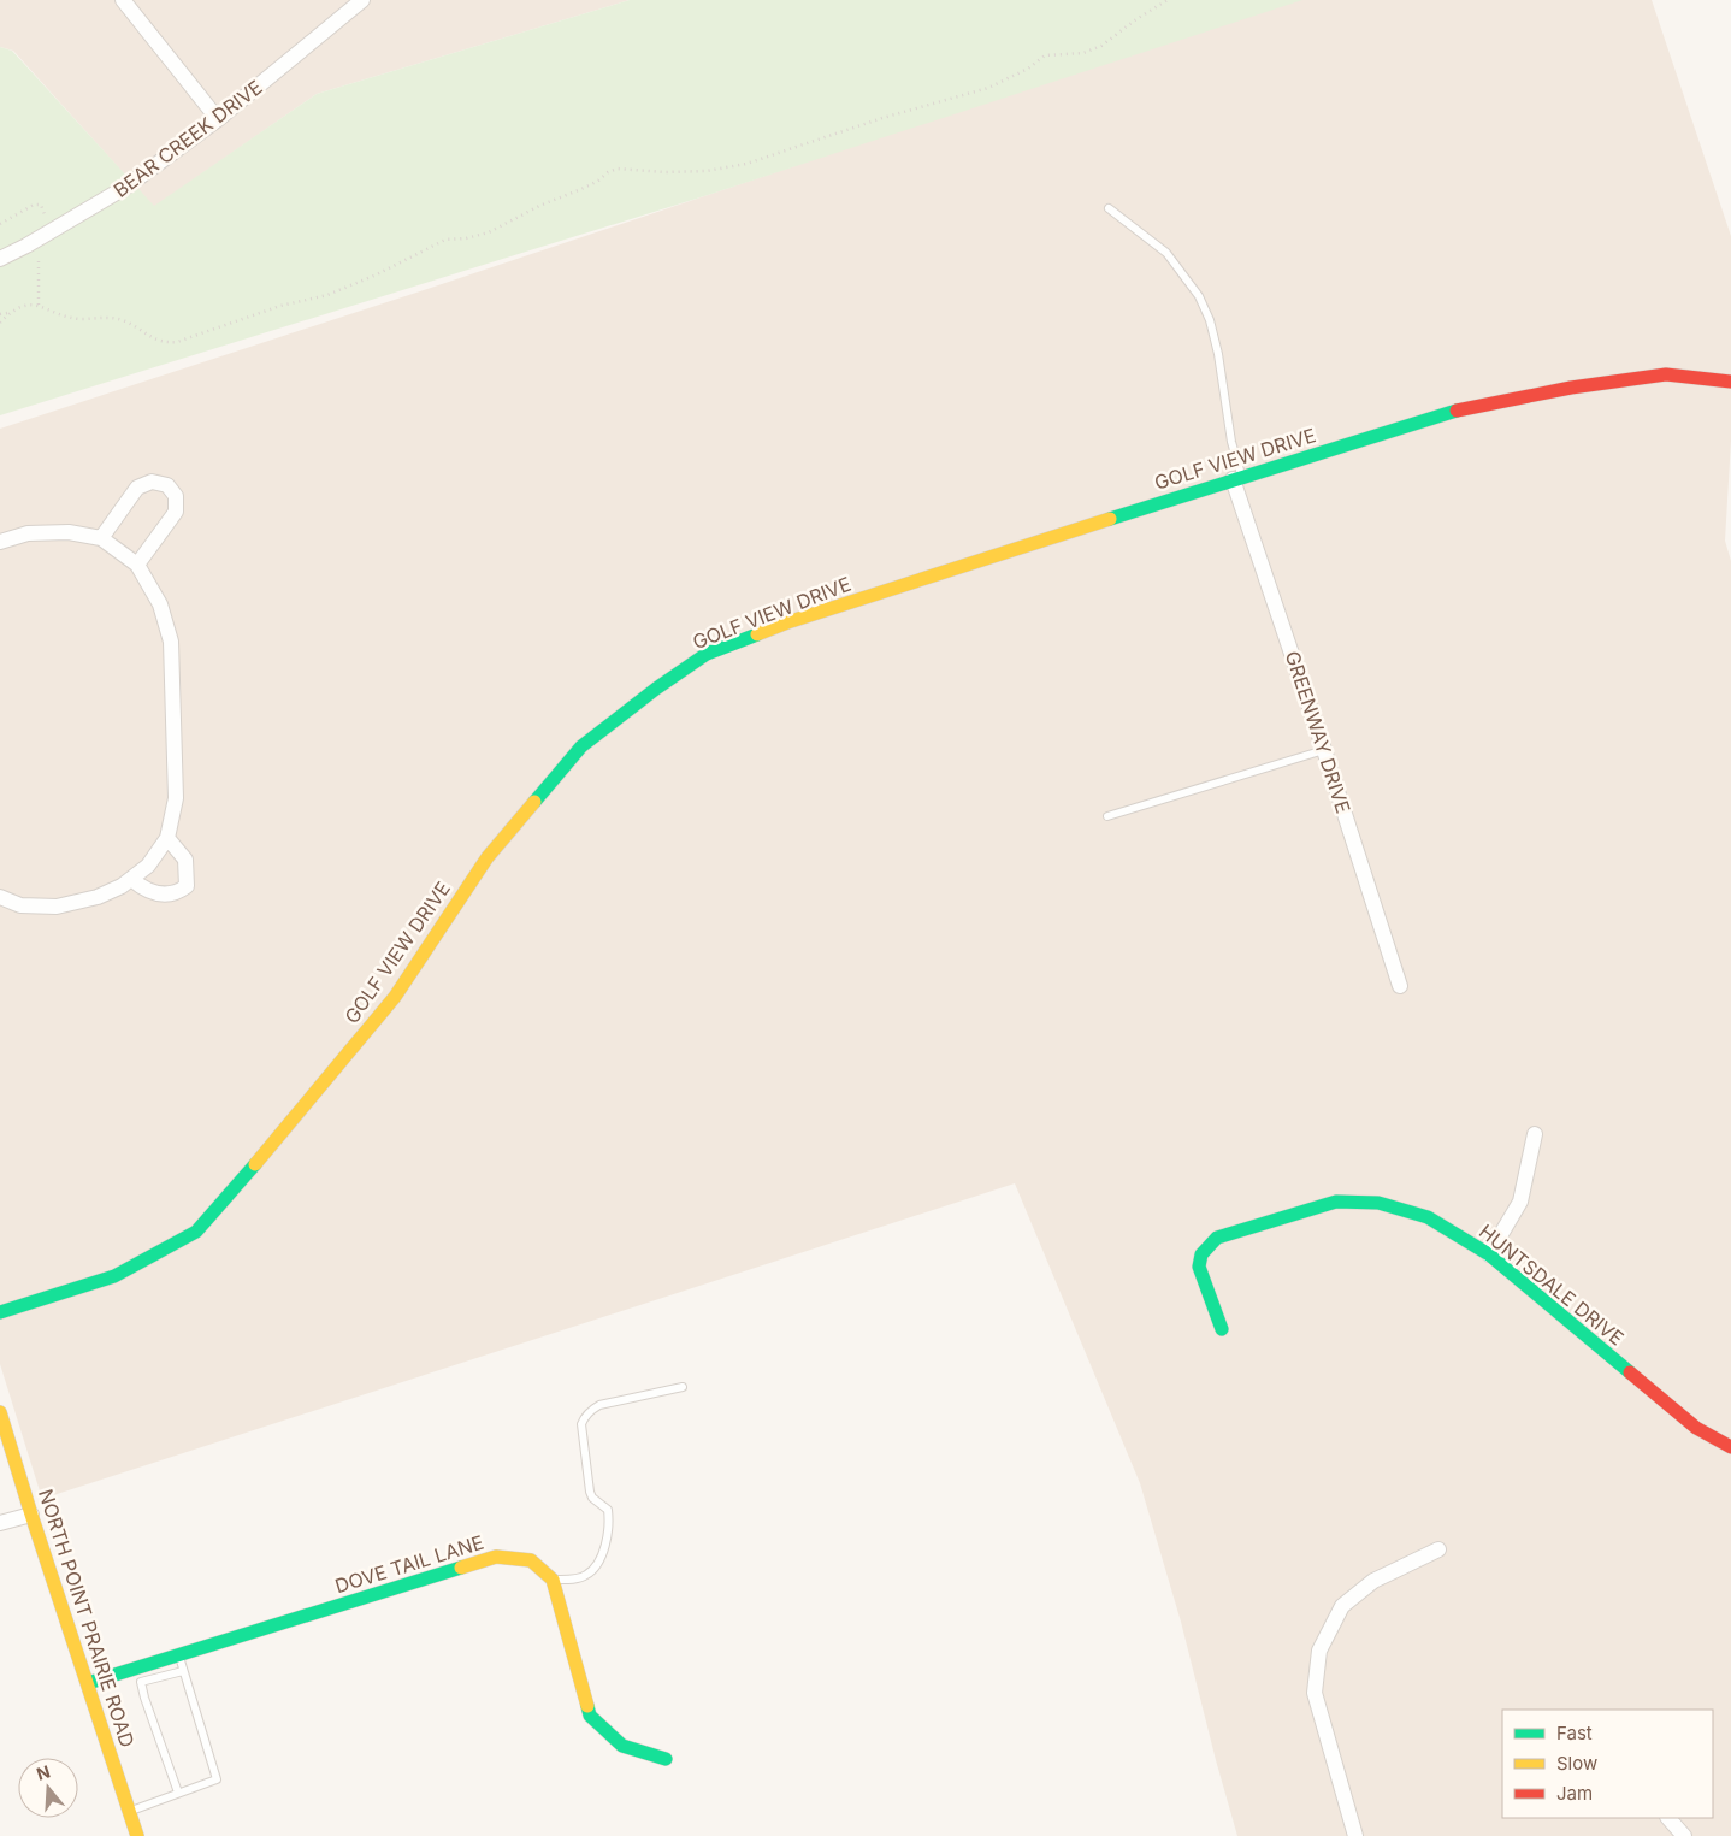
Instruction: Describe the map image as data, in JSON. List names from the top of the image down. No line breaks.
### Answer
{"streets":{"street":["BEAR CREEK DRIVE","GOLF VIEW DRIVE","GREENWAY DRIVE","HUNTSDALE DRIVE","DOVE TAIL LANE","NORTH POINT PRAIRIE ROAD"]},"crossings":[["GOLF VIEW DRIVE","GREENWAY DRIVE"],["DOVE TAIL LANE","NORTH POINT PRAIRIE ROAD"]],"legend":["Fast","Slow","Jam"],"north":"top"}
